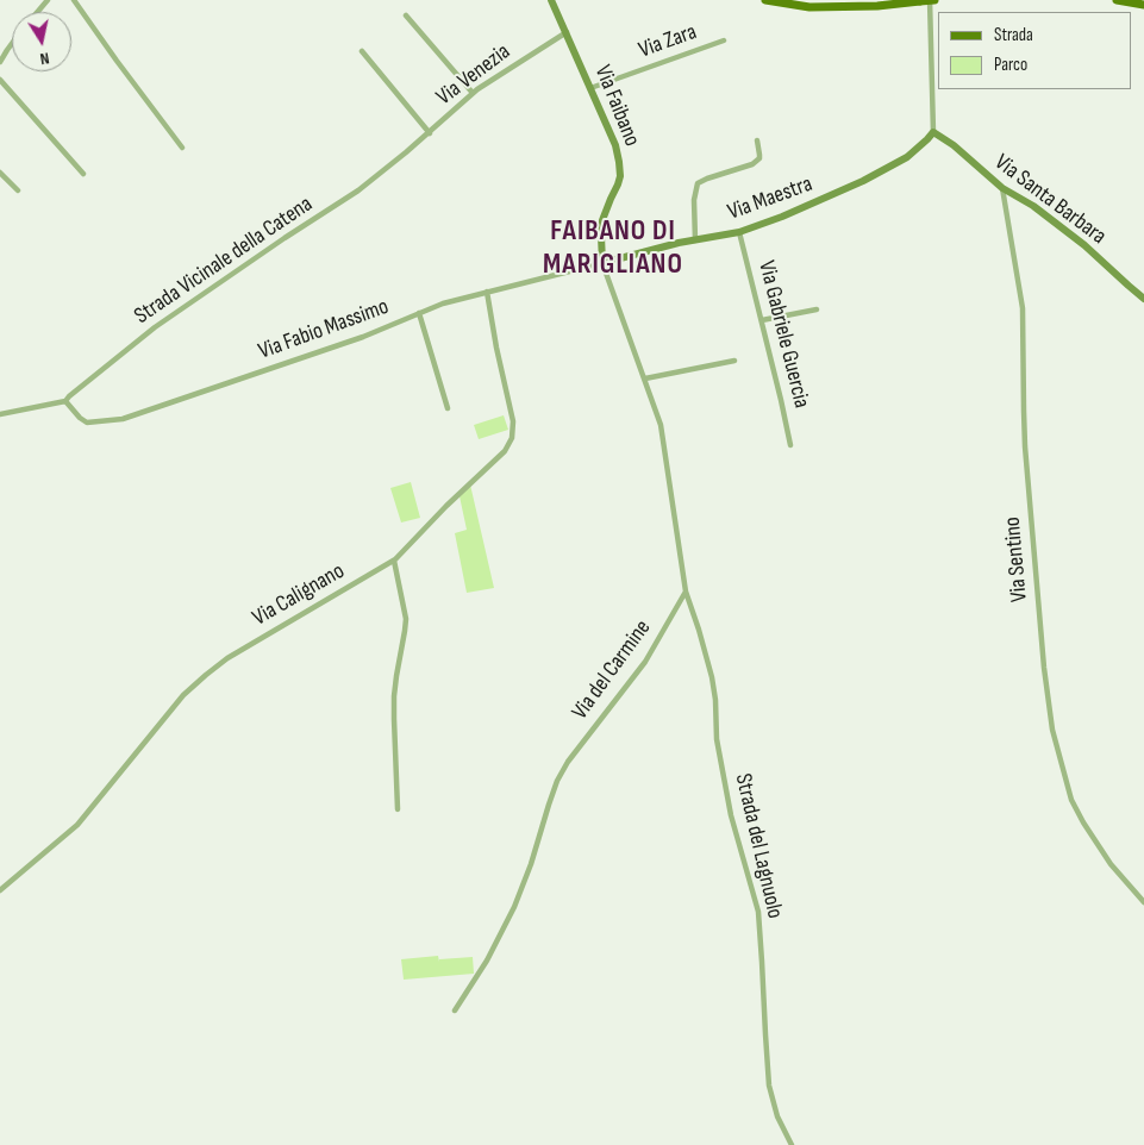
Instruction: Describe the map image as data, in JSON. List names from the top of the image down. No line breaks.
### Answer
{"streets":{"street":["Via Zara","Via Venezia","Via Faibano","Via Maestra","Via Santa Barbara","Strada Vicinale della Catena","Via Fabio Massimo","Via Gabriele Guercia","Via Sentino","Via Calignano","Via del Carmine","Strada del Lagnuolo"]},"crossings":[["Via Zara","Via Faibano"],["Via Venezia","Via Faibano"],["Via Venezia","Strada Vicinale della Catena"],["Via Faibano","Via Maestra"],["Via Faibano","Via Fabio Massimo"],["Via Maestra","Via Santa Barbara"],["Via Maestra","Via Fabio Massimo"],["Via Maestra","Via Gabriele Guercia"],["Via Santa Barbara","Via Sentino"],["Strada Vicinale della Catena","Via Fabio Massimo"],["Via Fabio Massimo","Via Calignano"],["Via del Carmine","Strada del Lagnuolo"]],"districts":["FAIBANO DI MARIGLIANO"],"legend":["Strada","Parco"],"north":"bottom"}
